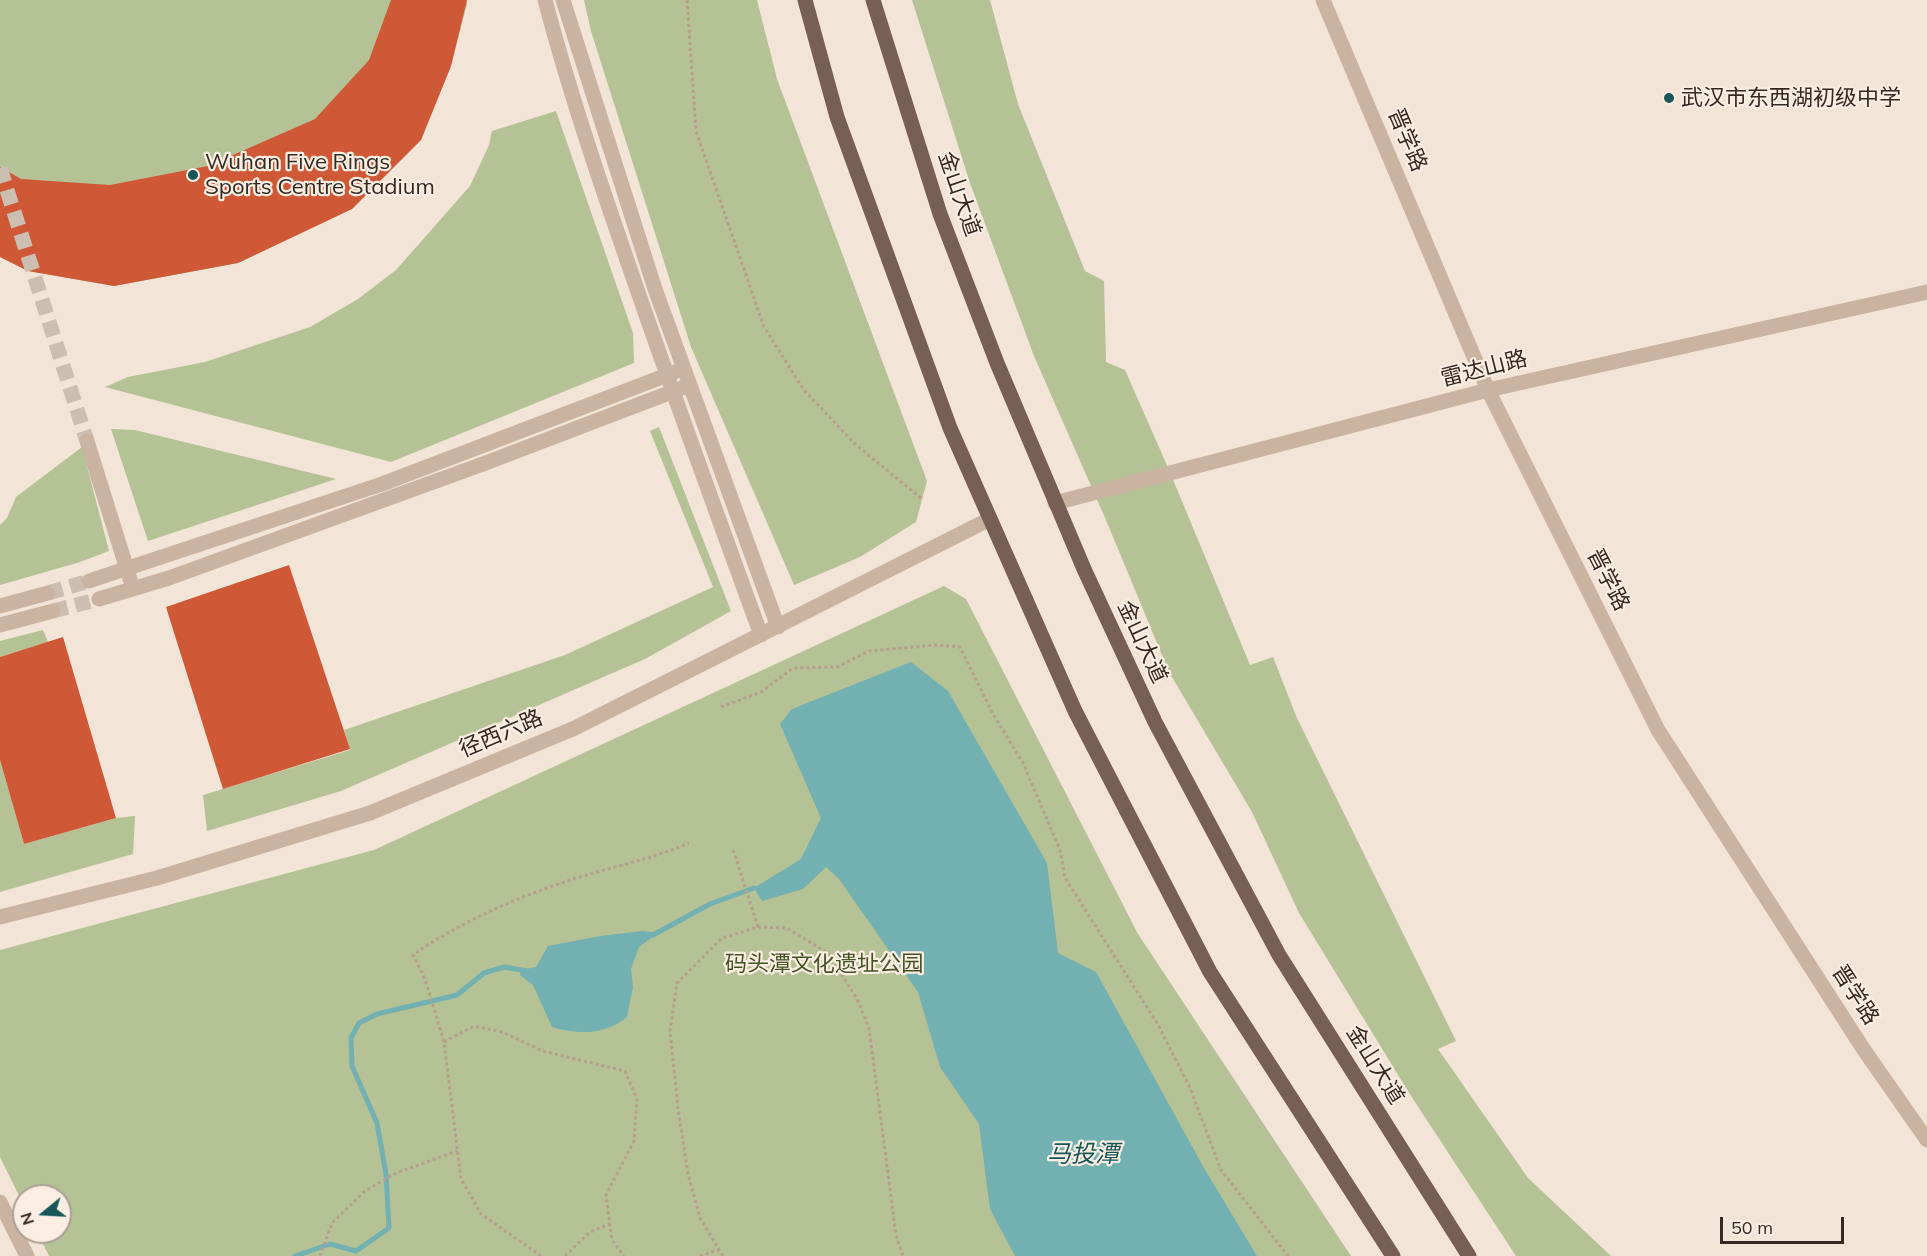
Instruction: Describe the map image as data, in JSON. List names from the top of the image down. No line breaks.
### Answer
{"streets":{"main road":["金山大道"],"street":["晋学路","雷达山路","径西六路"]},"crossings":[["晋学路","雷达山路"],["金山大道","雷达山路"]],"water":["马投潭"],"parks":["码头潭文化遗址公园"],"places":["武汉市东西湖初级中学","Wuhan Five Rings Sports Centre Stadium"],"scale_bar":"50 m","north":"left"}
